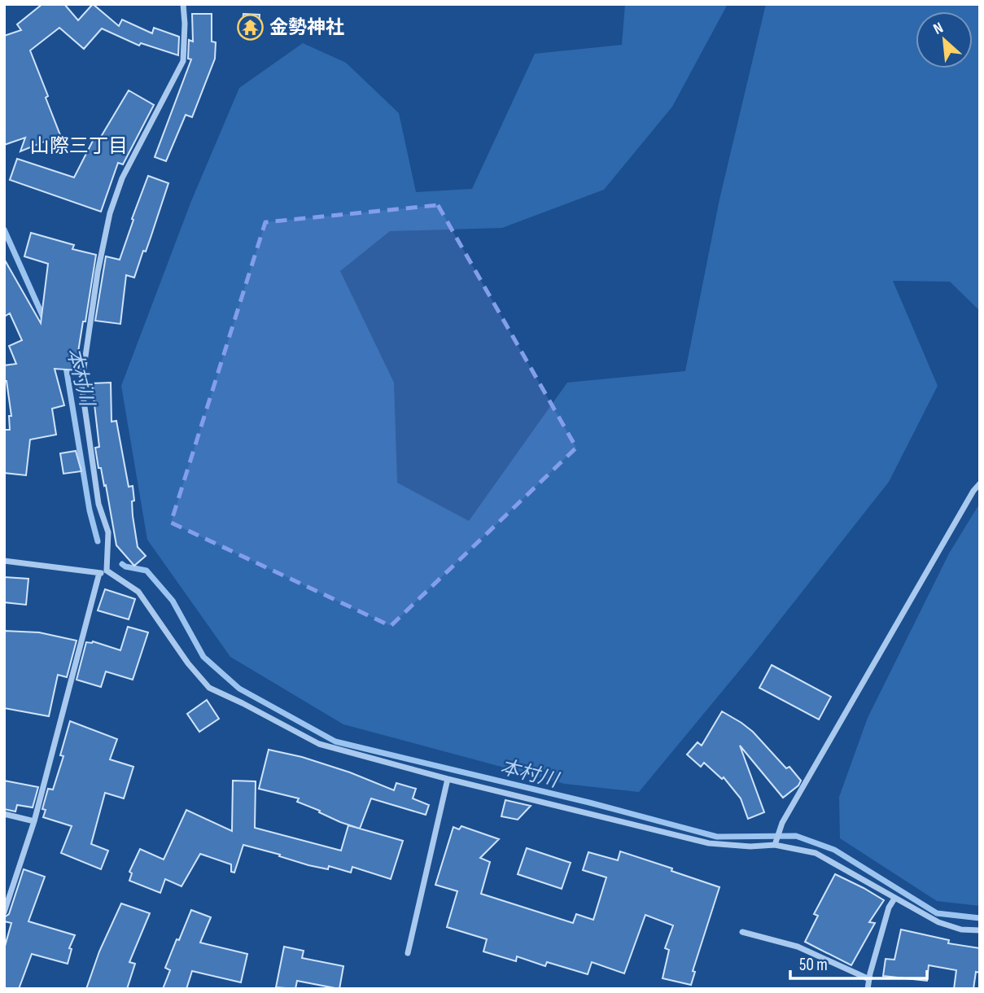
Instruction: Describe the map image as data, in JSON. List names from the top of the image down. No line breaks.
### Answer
{"districts":["山際三丁目"],"water":["本村川"],"places":{"temple":["金勢神社"]},"scale_bar":"50 m","north":"top left"}
